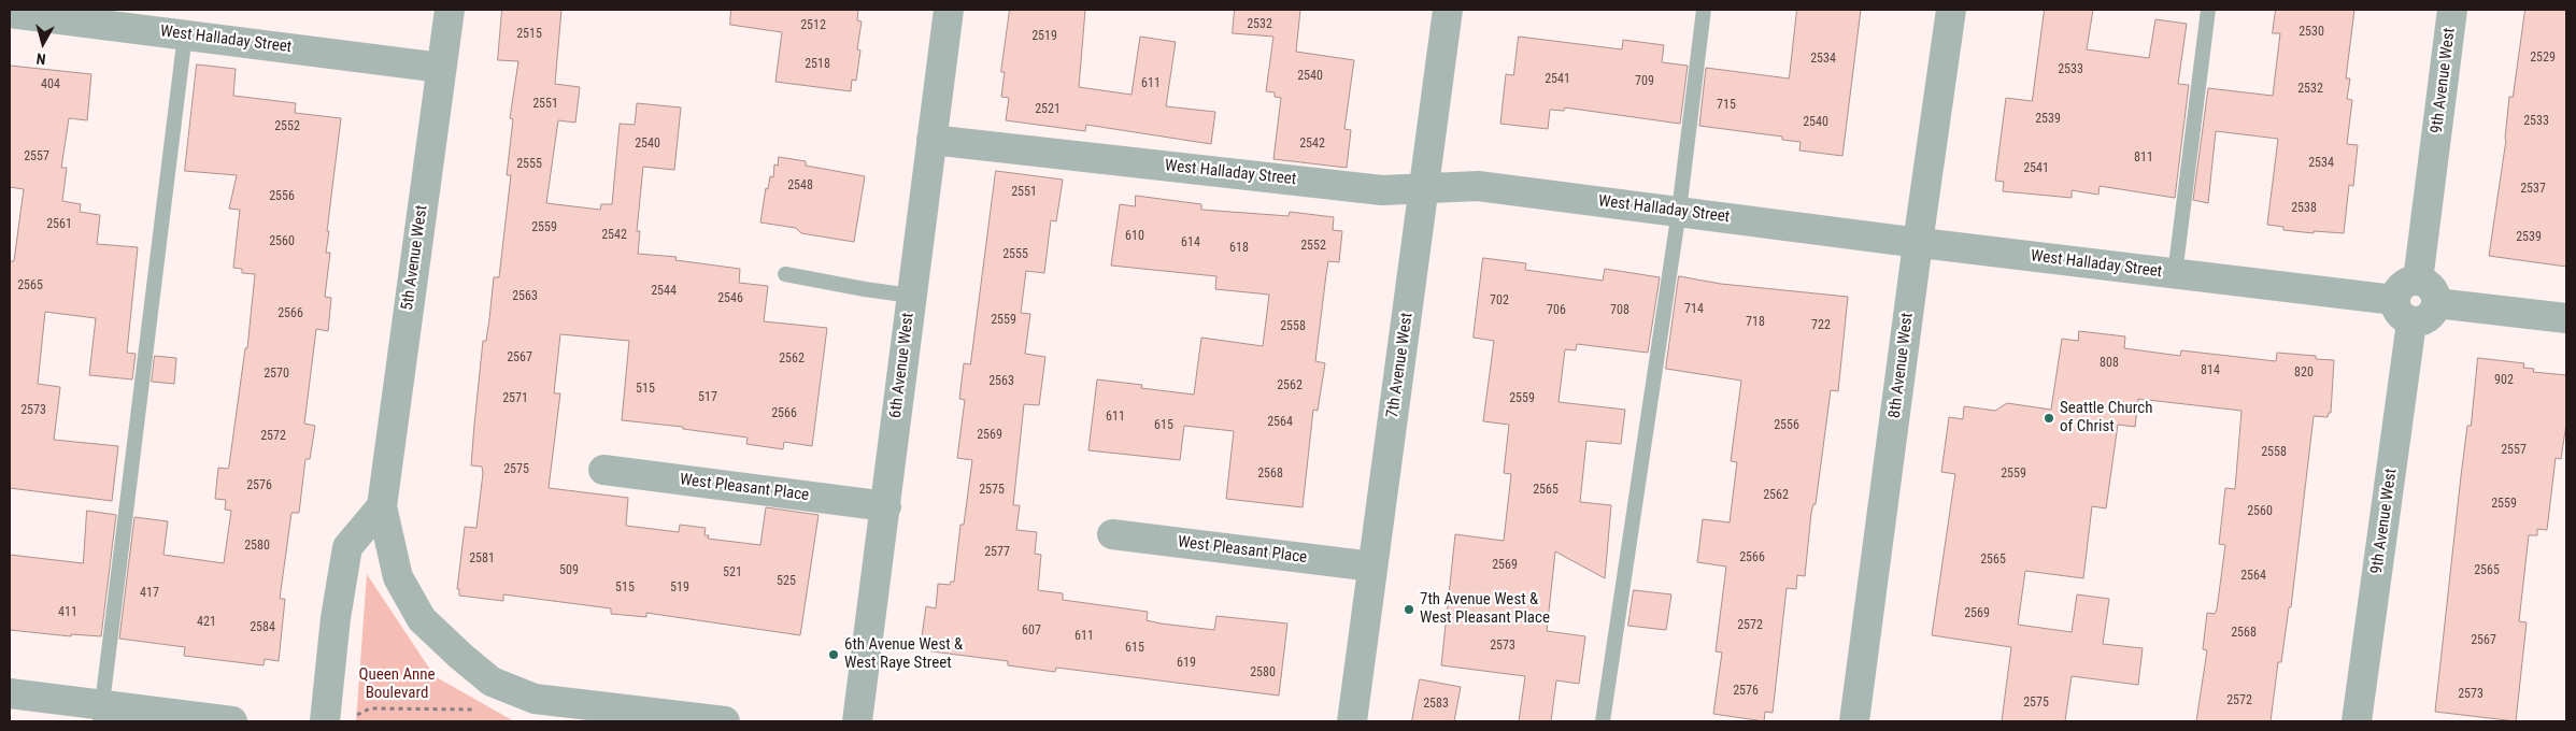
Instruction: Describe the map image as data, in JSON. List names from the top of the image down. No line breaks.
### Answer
{"streets":{"street":["West Halladay Street","9th Avenue West","5th Avenue West","6th Avenue West","7th Avenue West","8th Avenue West","West Pleasant Place"]},"crossings":[["West Halladay Street","9th Avenue West"],["West Halladay Street","5th Avenue West"],["West Halladay Street","6th Avenue West"],["West Halladay Street","7th Avenue West"],["West Halladay Street","8th Avenue West"],["6th Avenue West","West Pleasant Place"],["7th Avenue West","West Pleasant Place"]],"parks":["Queen Anne Boulevard"],"places":["Seattle Church of Christ","7th Avenue West & West Pleasant Place","6th Avenue West & West Raye Street"],"house_numbers":["2532","2512","2530","2515","2519","2529","2534","2518","2533","2540","2541","709","611","404","2532","2551","715","2521","2539","2533","2540","2552","2540","2542","2557","811","2534","2555","2541","2548","2537","2551","2556","2538","2561","2559","2542","610","2539","2560","614","2552","618","2555","2565","2544","2563","2546","702","714","706","708","2566","2559","718","722","2558","2567","2562","808","814","820","2570","902","2563","2562","515","517","2571","2559","2573","2566","611","2564","615","2556","2569","2572","2557","2558","2575","2568","2559","2576","2575","2565","2562","2559","2560","2580","2577","2566","2581","2565","2569","509","2565","521","2564","525","515","519","417","411","2569","421","2572","2584","607","2568","611","2567","2573","615","619","2580","2576","2573","2572","2575","2583"],"north":"bottom"}
